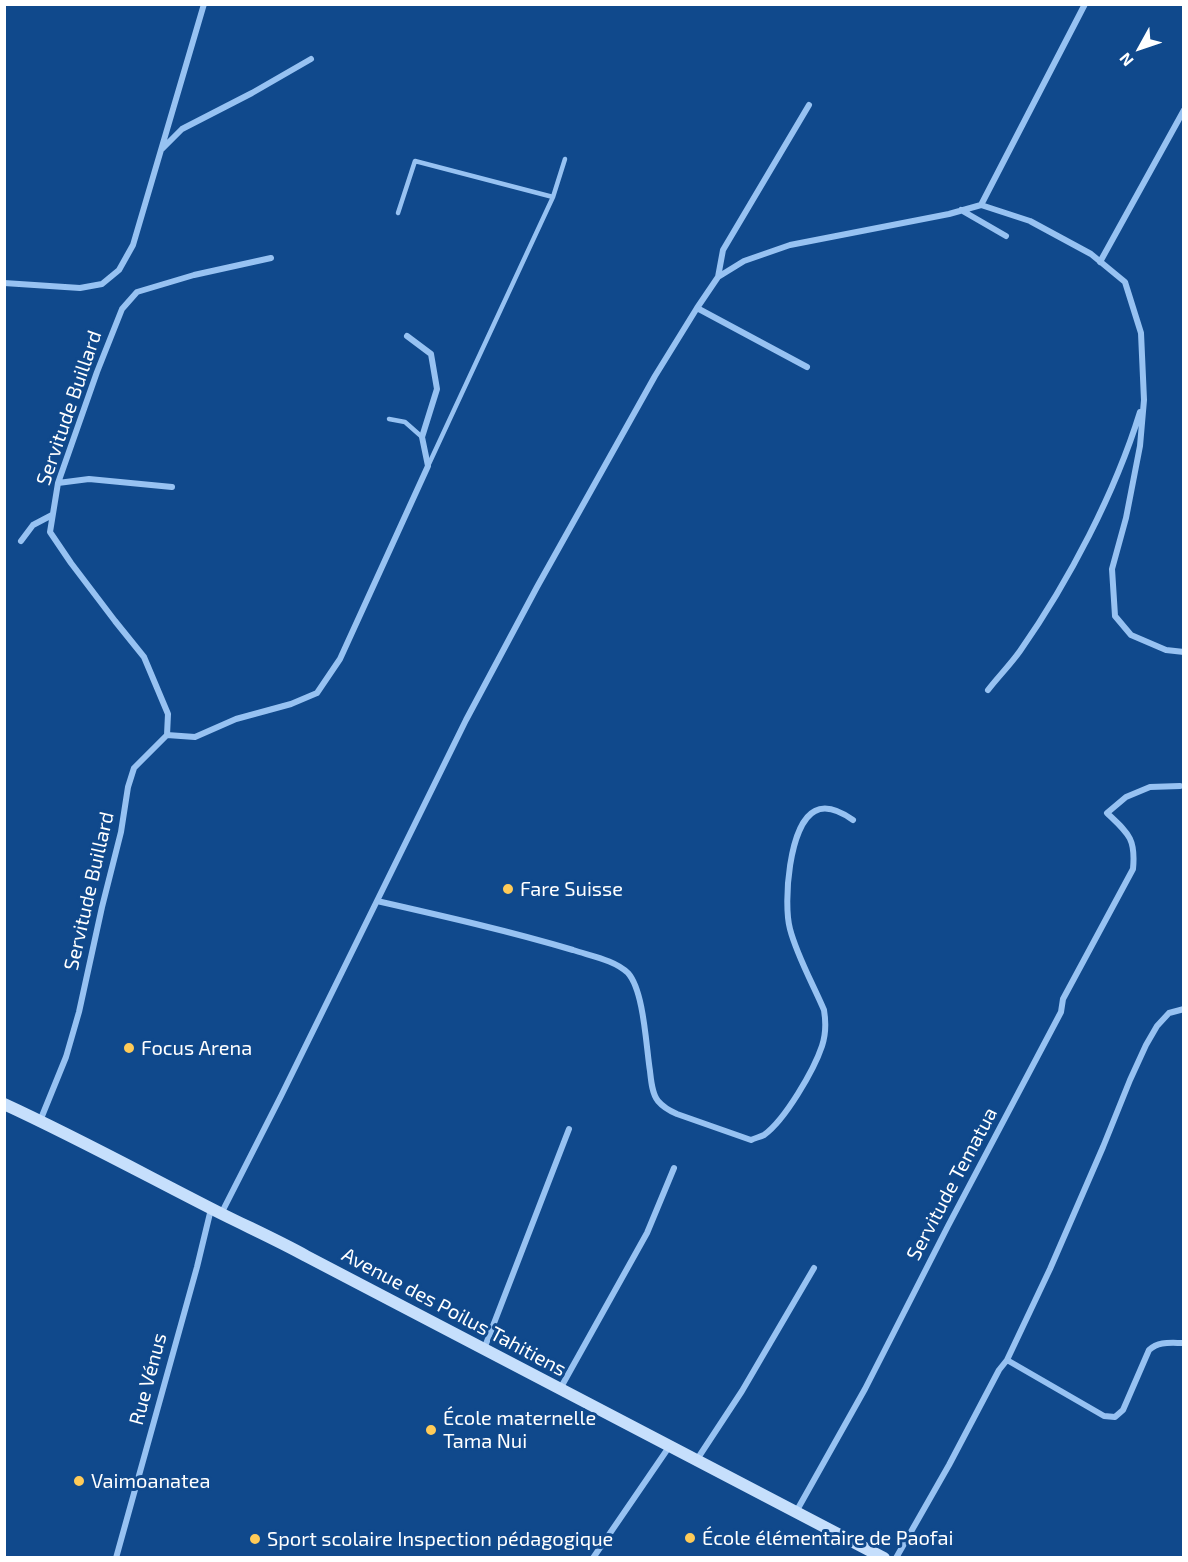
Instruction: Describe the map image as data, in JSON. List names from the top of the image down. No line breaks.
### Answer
{"streets":{"main road":["Avenue des Poilus Tahitiens"],"street":["Servitude Buillard","Servitude Tematua","Rue Vénus"]},"crossings":[["Servitude Buillard","Avenue des Poilus Tahitiens"],["Servitude Tematua","Avenue des Poilus Tahitiens"],["Avenue des Poilus Tahitiens","Rue Vénus"]],"places":["Fare Suisse","Focus Arena","École maternelle Tama Nui","Vaimoanatea","École élémentaire de Paofai","Sport scolaire Inspection pédagogique"],"north":"bottom left"}
